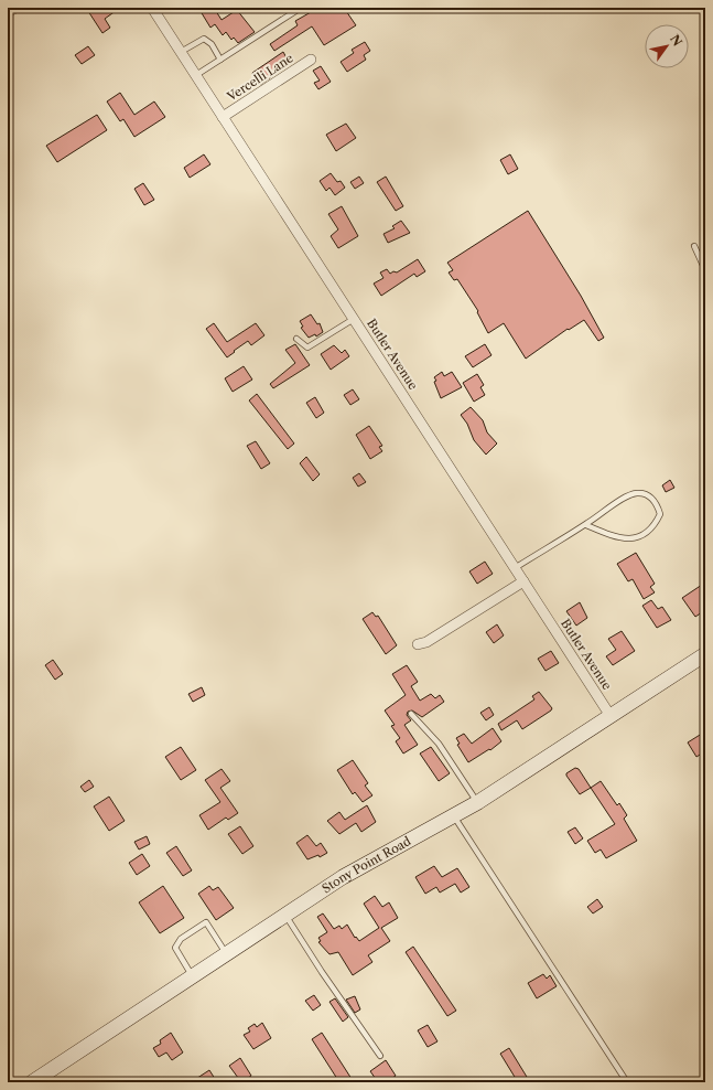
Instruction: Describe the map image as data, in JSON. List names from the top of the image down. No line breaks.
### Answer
{"streets":{"main road":["Stony Point Road"],"street":["Vercelli Lane","Butler Avenue"]},"crossings":[["Vercelli Lane","Butler Avenue"],["Butler Avenue","Stony Point Road"]],"north":"top right"}
